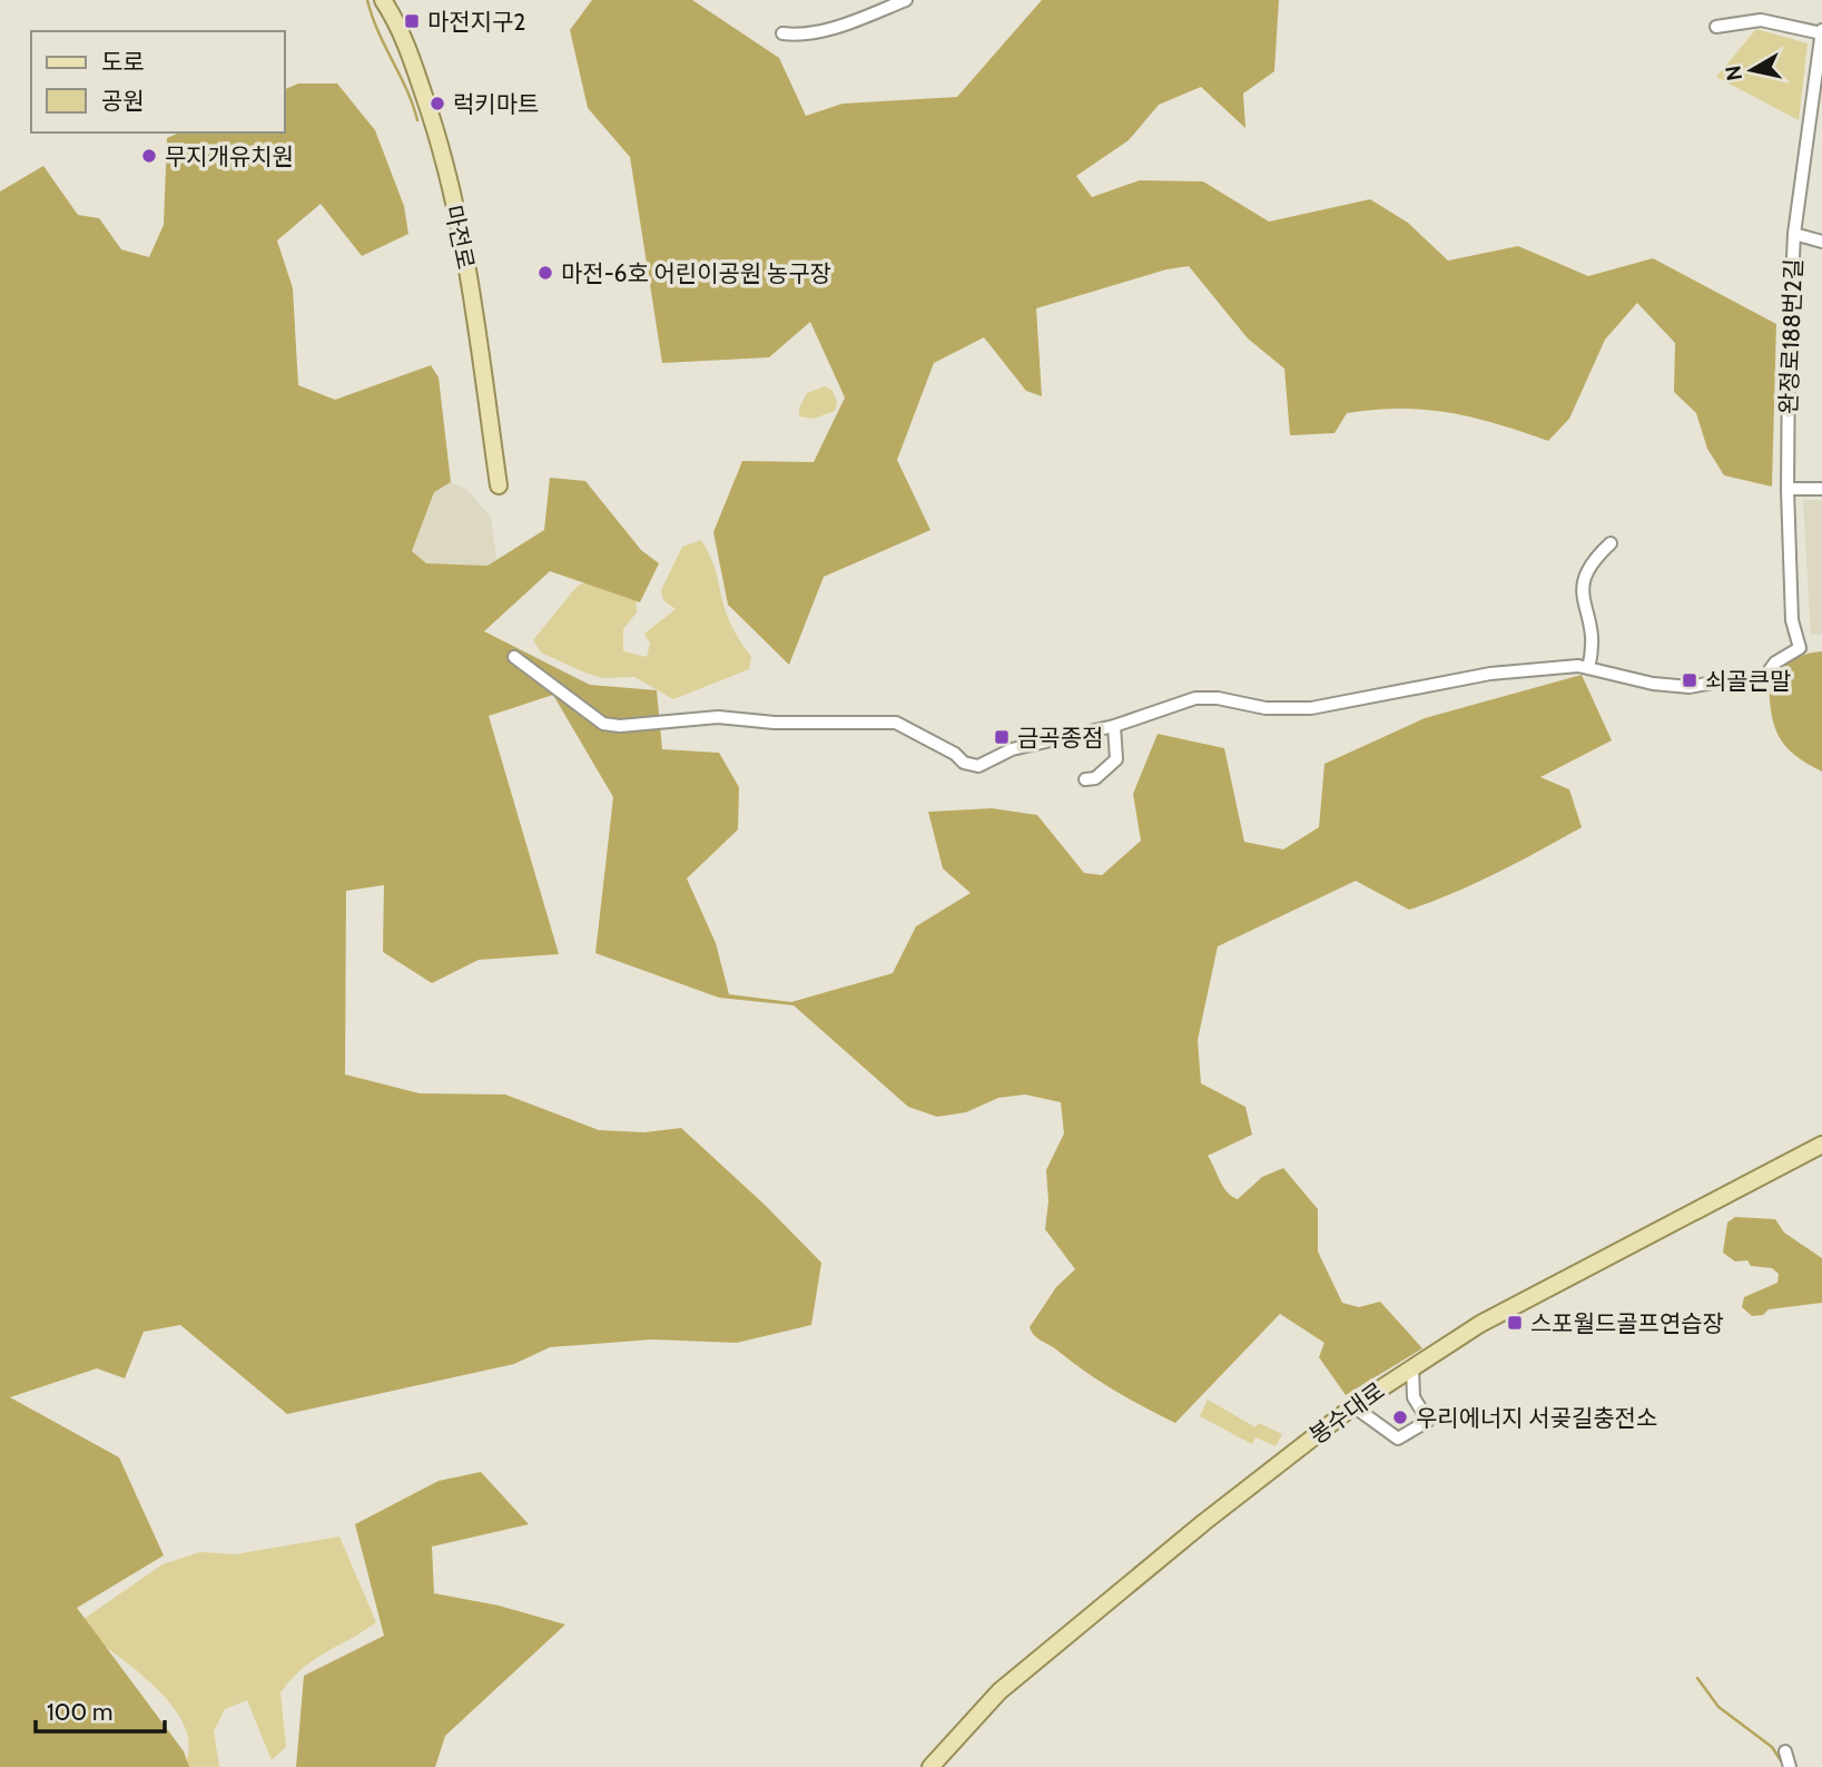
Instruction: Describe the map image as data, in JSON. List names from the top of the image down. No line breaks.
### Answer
{"streets":{"main road":["마전로","봉수대로"],"street":["완정로188번2길"]},"places":{"transit":["마전지구2","쇠골큰말","금곡종점","스포월드골프연습장"],"other":["럭키마트","무지개유치원","마전-6호 어린이공원 농구장","우리에너지 서곶길충전소"]},"legend":["도로","공원"],"scale_bar":"100 m","north":"left"}
